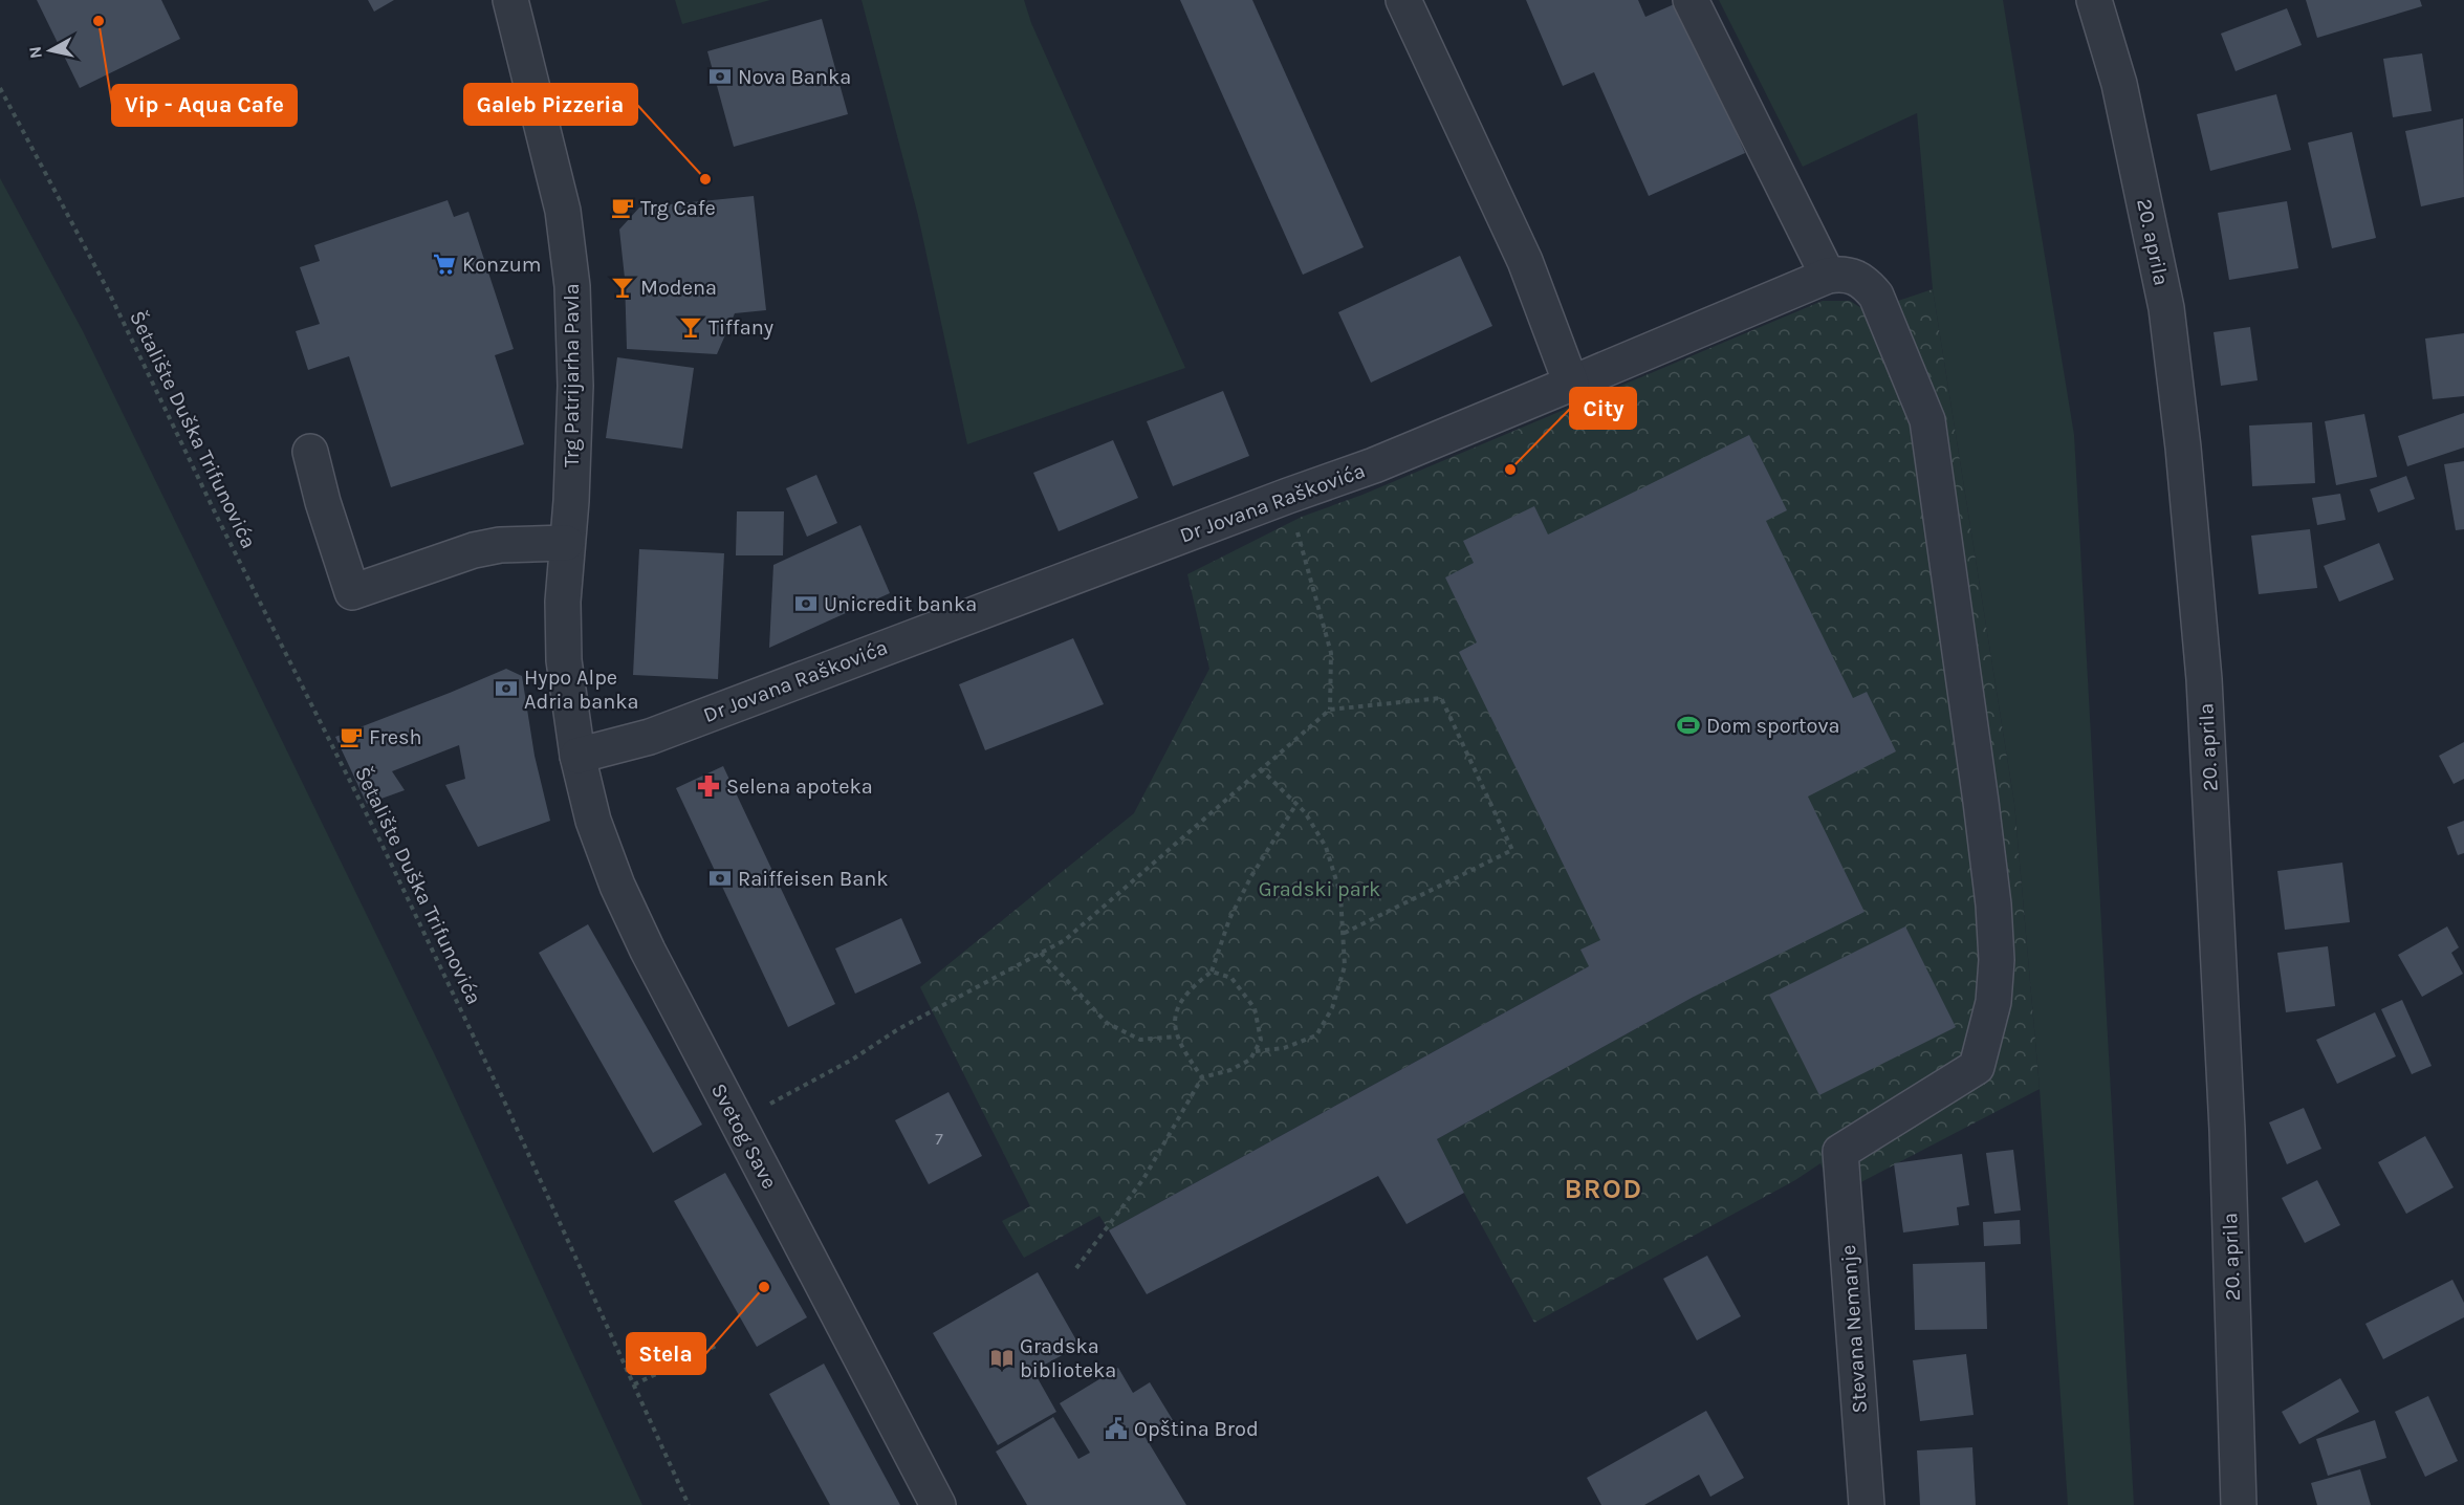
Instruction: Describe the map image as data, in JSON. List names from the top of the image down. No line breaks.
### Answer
{"streets":{"street":["20. aprila","Trg Patrijarha Pavla","Dr Jovana Raškovića","Svetog Save","Stevana Nemanje"],"path":["Šetalište Duška Trifunovića"]},"crossings":[["Trg Patrijarha Pavla","Dr Jovana Raškovića"],["Trg Patrijarha Pavla","Svetog Save"],["Dr Jovana Raškovića","Svetog Save"],["Dr Jovana Raškovića","Stevana Nemanje"]],"districts":["BROD"],"parks":["Gradski park"],"places":{"other":["Vip - Aqua Cafe","Galeb Pizzeria","City","Stela"],"bank":["Nova Banka","Unicredit banka","Hypo Alpe Adria banka","Raiffeisen Bank"],"cafe":["Trg Cafe","Fresh"],"supermarket":["Konzum"],"bar":["Modena","Tiffany"],"sports":["Dom sportova"],"pharmacy":["Selena apoteka"],"library":["Gradska biblioteka"],"public building":["Opština Brod"]},"house_numbers":["7"],"north":"left"}
